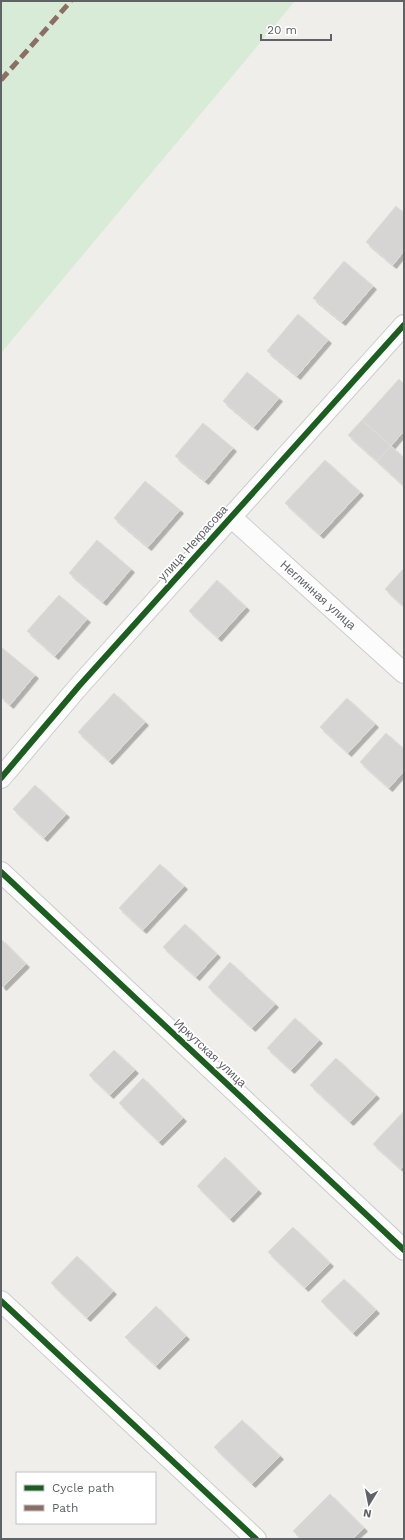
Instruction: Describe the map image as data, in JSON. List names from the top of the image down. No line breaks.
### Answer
{"streets":{"street":["улица Некрасова","Неглинная улица","Иркутская улица"]},"crossings":[["улица Некрасова","Неглинная улица"]],"legend":["Cycle path","Path"],"scale_bar":"20 m","north":"bottom"}
